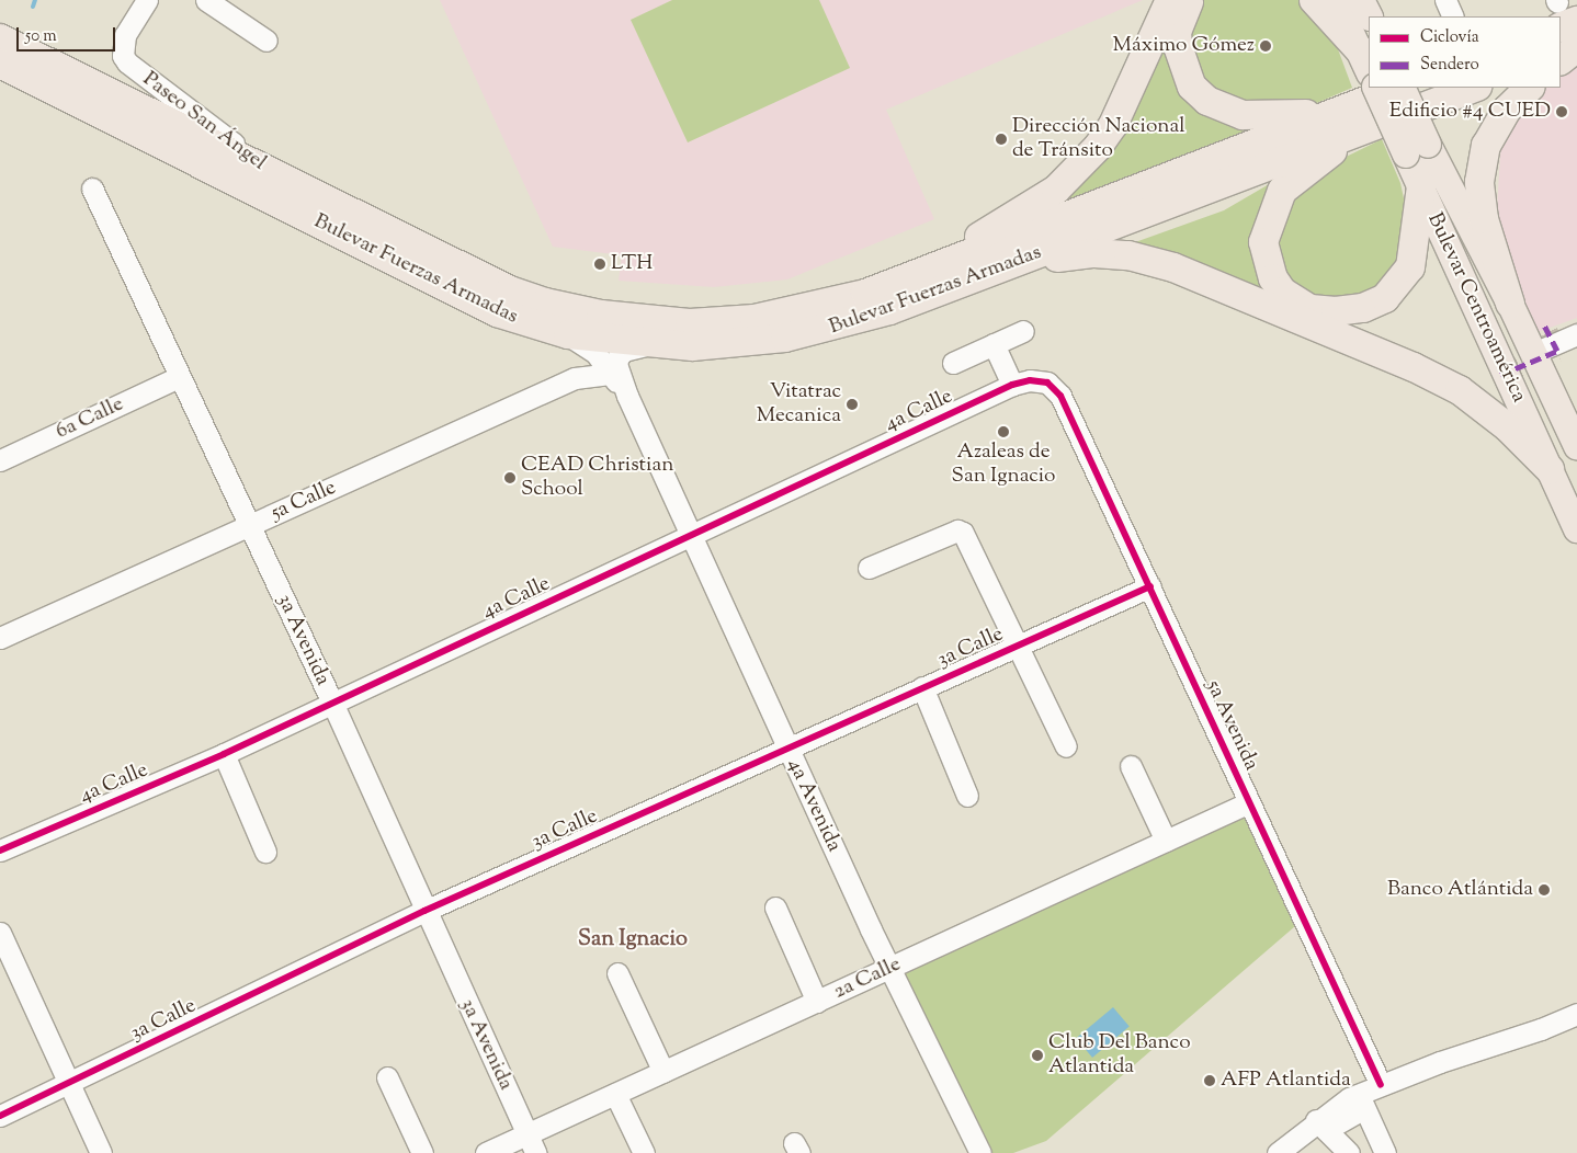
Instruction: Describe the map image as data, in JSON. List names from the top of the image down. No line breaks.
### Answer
{"streets":{"highway":["Bulevar Fuerzas Armadas"],"main road":["Bulevar Centroamérica"],"street":["Paseo San Ángel","4a Calle","6a Calle","5a Calle","3a Avenida","3a Calle","5a Avenida","4a Avenida","2a Calle"]},"crossings":[["Paseo San Ángel","Bulevar Fuerzas Armadas"],["Bulevar Fuerzas Armadas","4a Avenida"],["4a Calle","3a Avenida"],["4a Calle","5a Avenida"],["4a Calle","4a Avenida"],["6a Calle","3a Avenida"],["5a Calle","3a Avenida"],["5a Calle","4a Avenida"],["3a Avenida","3a Calle"],["3a Avenida","2a Calle"],["3a Calle","5a Avenida"],["3a Calle","4a Avenida"],["5a Avenida","2a Calle"],["4a Avenida","2a Calle"]],"districts":["San Ignacio"],"places":["Máximo Gómez","Edificio #4 CUED","Dirección Nacional de Tránsito","LTH","Vitatrac Mecanica","Azaleas de San Ignacio","CEAD Christian School","Banco Atlántida","Club Del Banco Atlantida","AFP Atlantida"],"legend":["Ciclovía","Sendero"],"scale_bar":"50 m"}
